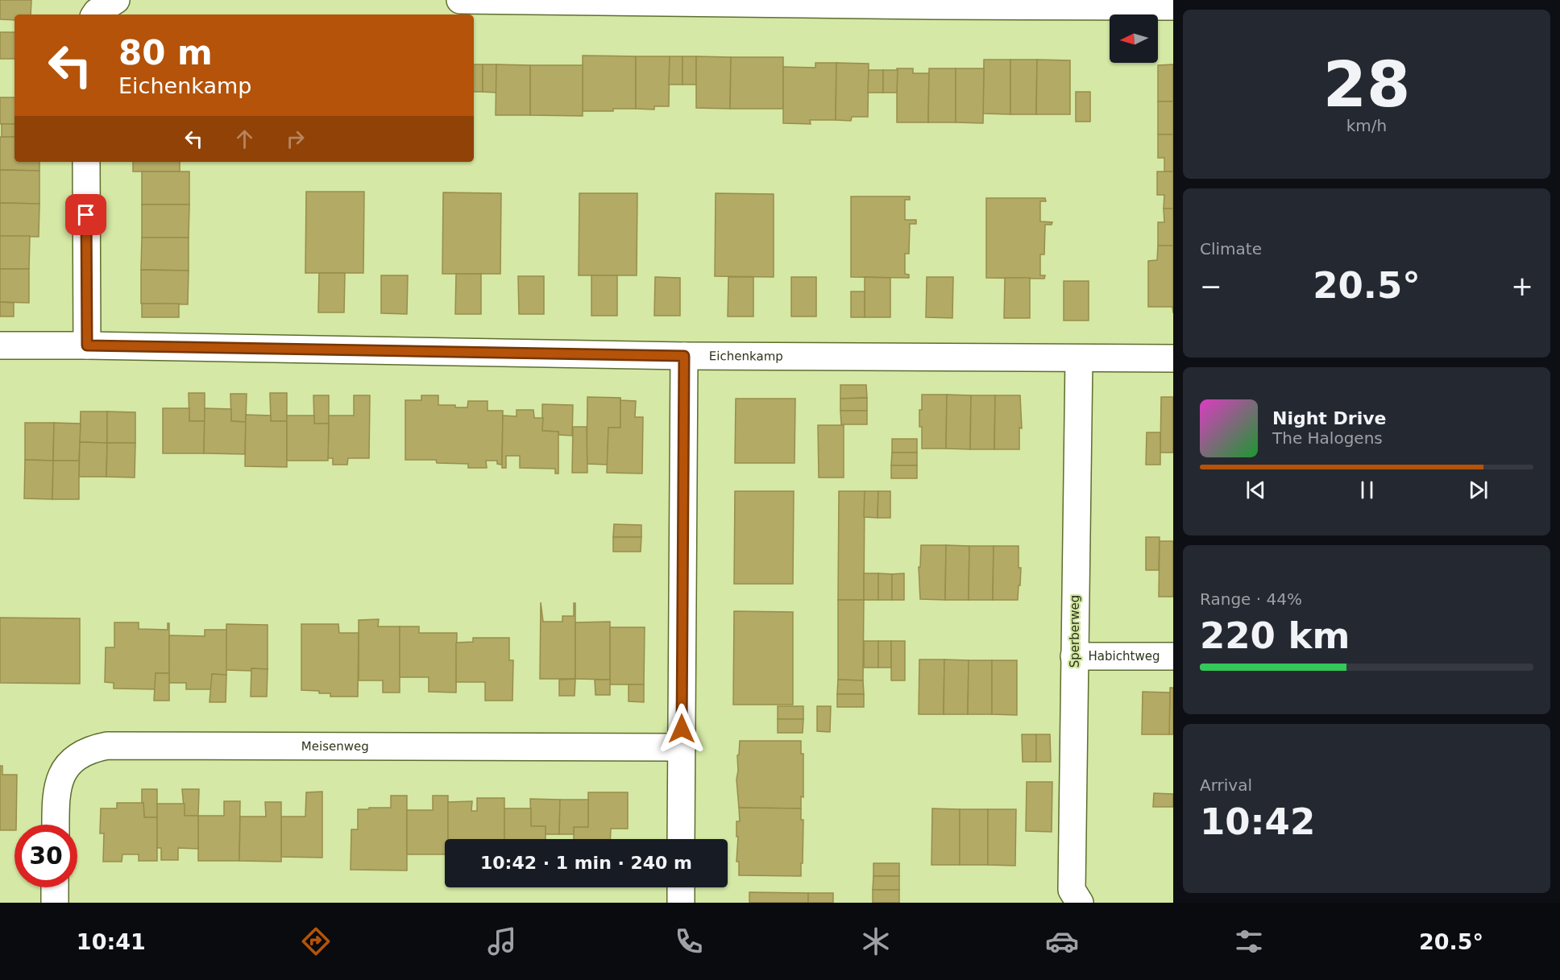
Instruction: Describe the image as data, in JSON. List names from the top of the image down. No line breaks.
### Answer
{"streets":{"street":["Eichenkamp","Sperberweg","Habichtweg","Meisenweg"]},"crossings":[["Eichenkamp","Sperberweg"],["Sperberweg","Habichtweg"]],"north":"left","page":{"tile":[["28","km/h"],"Climate",["Range · 44%","220 km"],["Arrival","10:42"]],"turn":["80 m","Eichenkamp"],"heat":["−","20.5°","+"],"song":["Night Drive","The Halogens"],"limit":"30","trip":"10:42 · 1 min · 240 m","tabs":["10:41","20.5°"]}}
